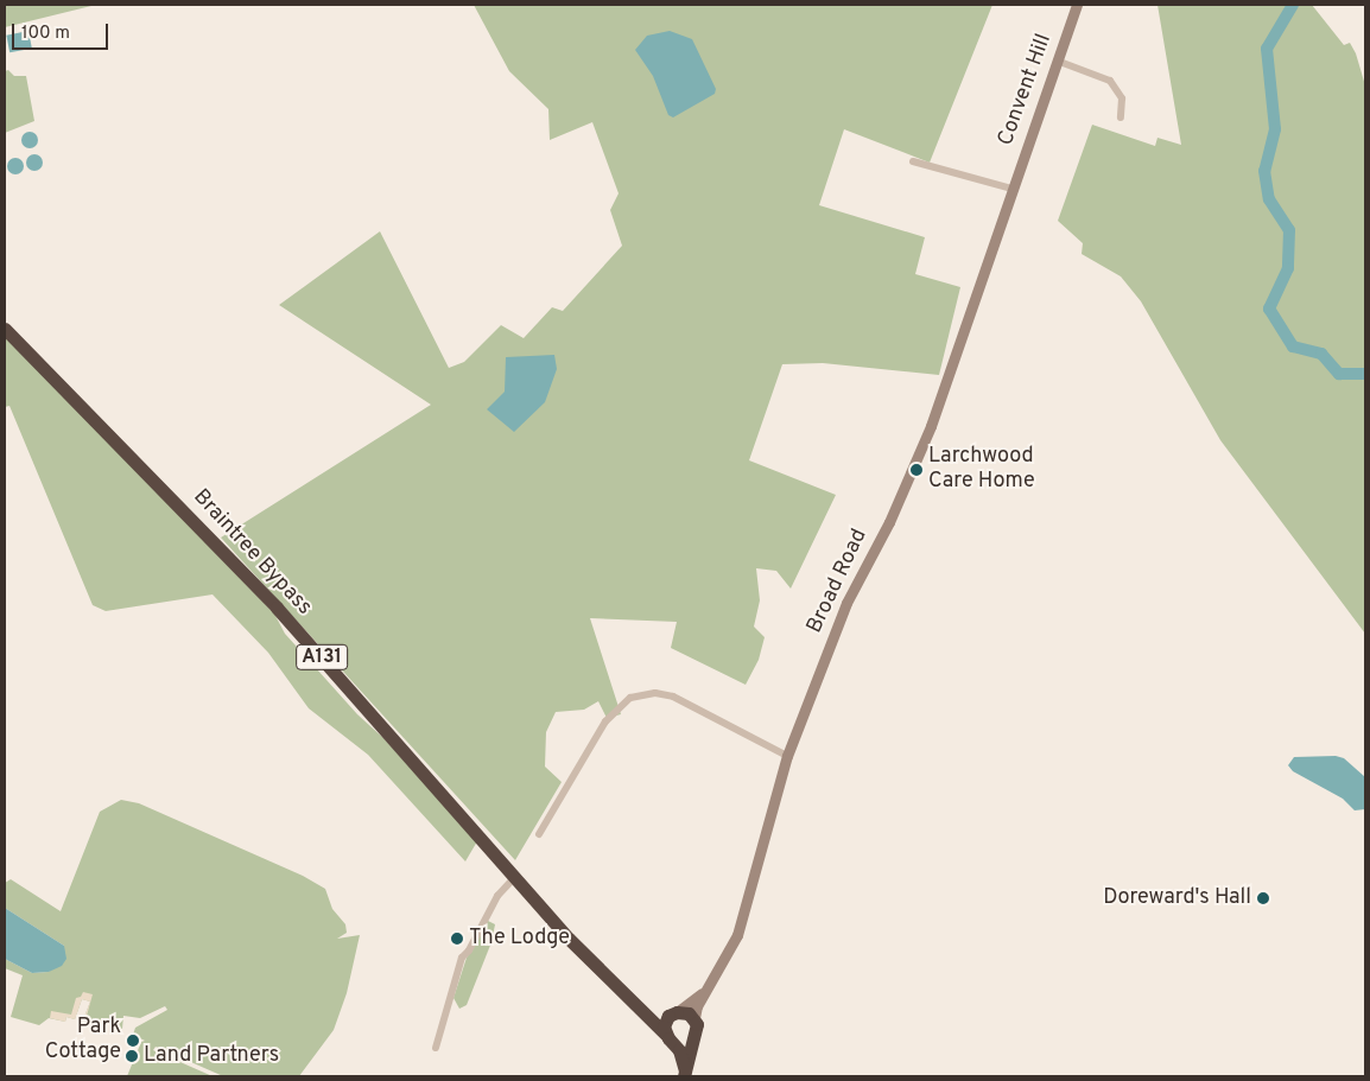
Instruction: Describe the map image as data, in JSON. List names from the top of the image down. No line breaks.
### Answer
{"streets":{"highway":["Braintree Bypass","Broad Road","A131"],"main road":["Convent Hill"]},"crossings":[["Convent Hill","Broad Road"],["Braintree Bypass","Broad Road"],["Braintree Bypass","A131"],["Broad Road","A131"]],"places":["Larchwood Care Home","Doreward's Hall","The Lodge","Park Cottage","Land Partners"],"scale_bar":"100 m"}
